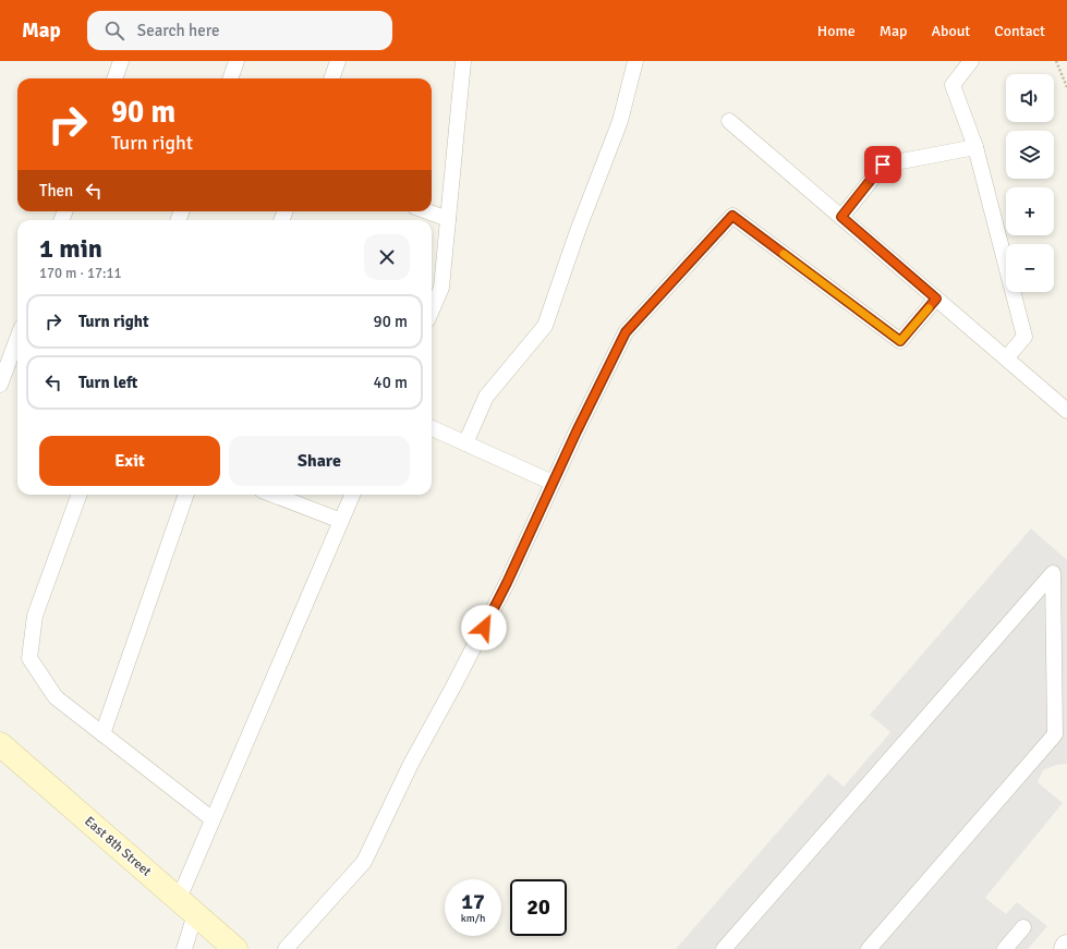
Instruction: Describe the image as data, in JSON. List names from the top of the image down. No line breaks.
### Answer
{"streets":{"main road":["East 8th Street"]},"page":{"header":"Map","search":"Search here","nav":["Home","Map","About","Contact"],"map_buttons":["+","−"],"turn":["90 m","Turn right"],"then":"Then","heading":["1 min","170 m · 17:11"],"list":[{"name":"Turn right","value":"90 m"},{"name":"Turn left","value":"40 m"}],"buttons":["Exit","Share"],"speed":"17 km/h","limit":"20"}}
